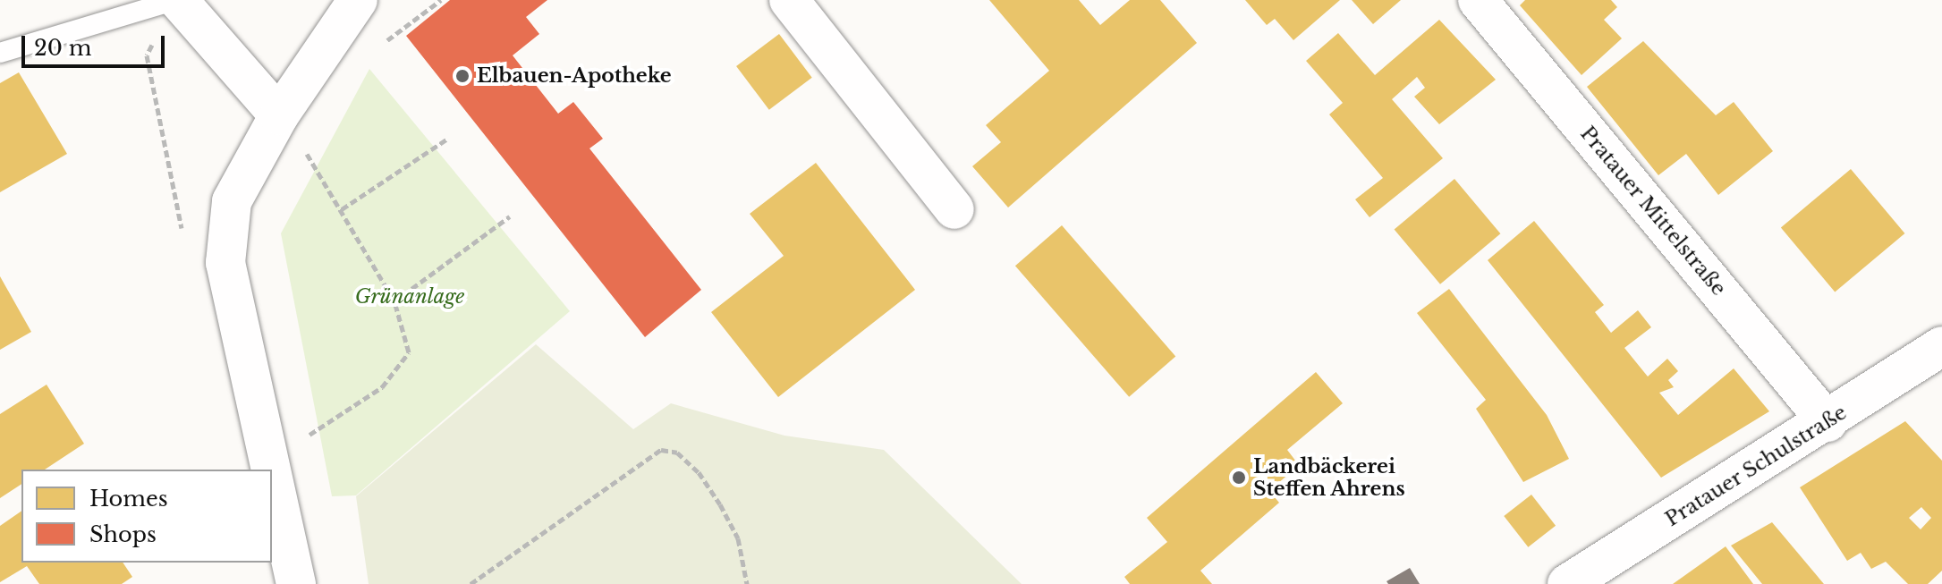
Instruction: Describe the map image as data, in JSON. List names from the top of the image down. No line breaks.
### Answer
{"streets":{"street":["Pratauer Mittelstraße","Pratauer Schulstraße"]},"crossings":[["Pratauer Mittelstraße","Pratauer Schulstraße"]],"parks":["Grünanlage"],"places":["Elbauen-Apotheke","Landbäckerei Steffen Ahrens"],"legend":["Homes","Shops"],"scale_bar":"20 m"}
